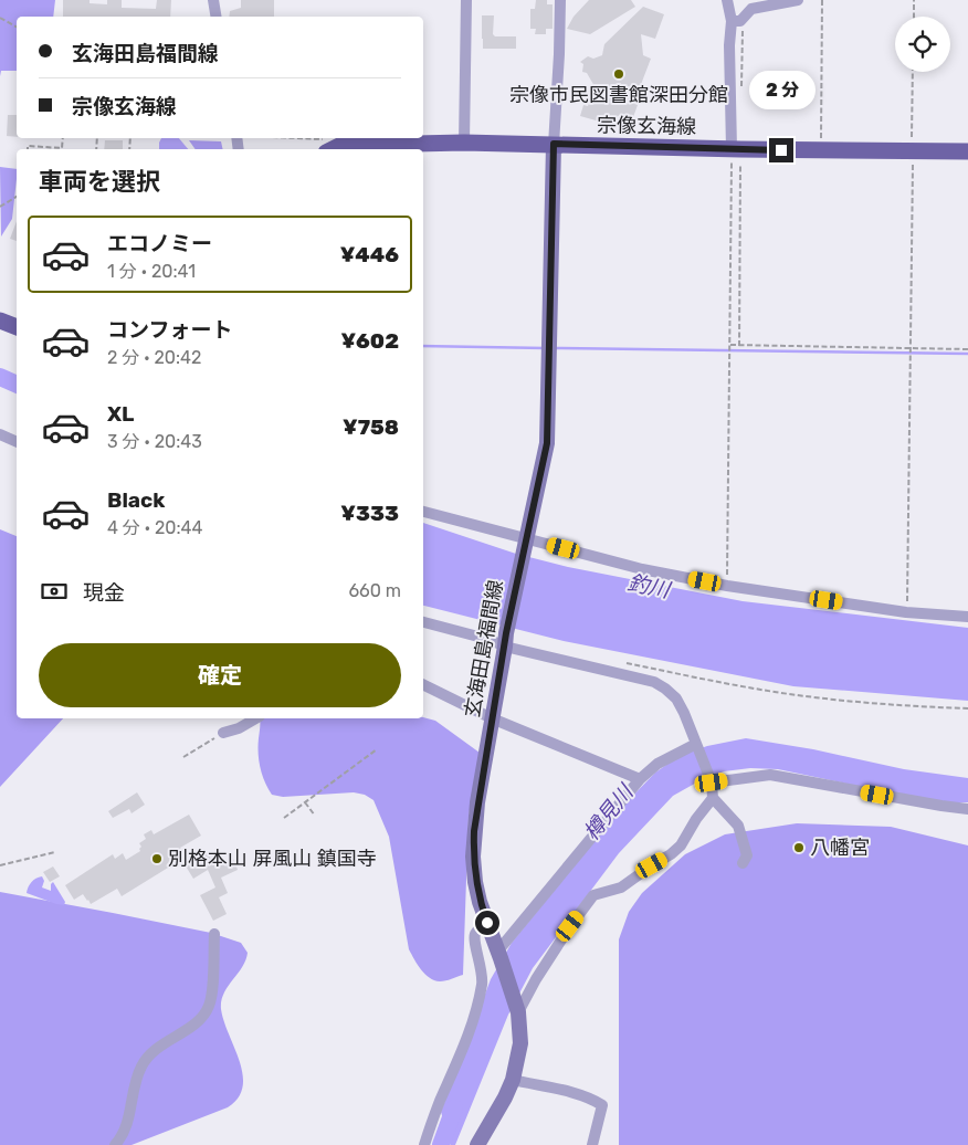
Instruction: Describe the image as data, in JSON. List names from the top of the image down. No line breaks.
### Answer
{"streets":{"main road":["宗像玄海線","玄海田島福間線"]},"crossings":[["宗像玄海線","玄海田島福間線"]],"water":["釣川","樽見川"],"places":["宗像市民図書館深田分館","八幡宮","別格本山 屏風山 鎮国寺"],"page":{"banner":["玄海田島福間線","宗像玄海線"],"bubble":"2 分","heading":"車両を選択","list":[{"name":"エコノミー","note":"1 分 · 20:41","value":"¥446"},{"name":"コンフォート","note":"2 分 · 20:42","value":"¥602"},{"name":"XL","note":"3 分 · 20:43","value":"¥758"},{"name":"Black","note":"4 分 · 20:44","value":"¥333"}],"pay":["現金","660 m"],"buttons":"確定"}}
